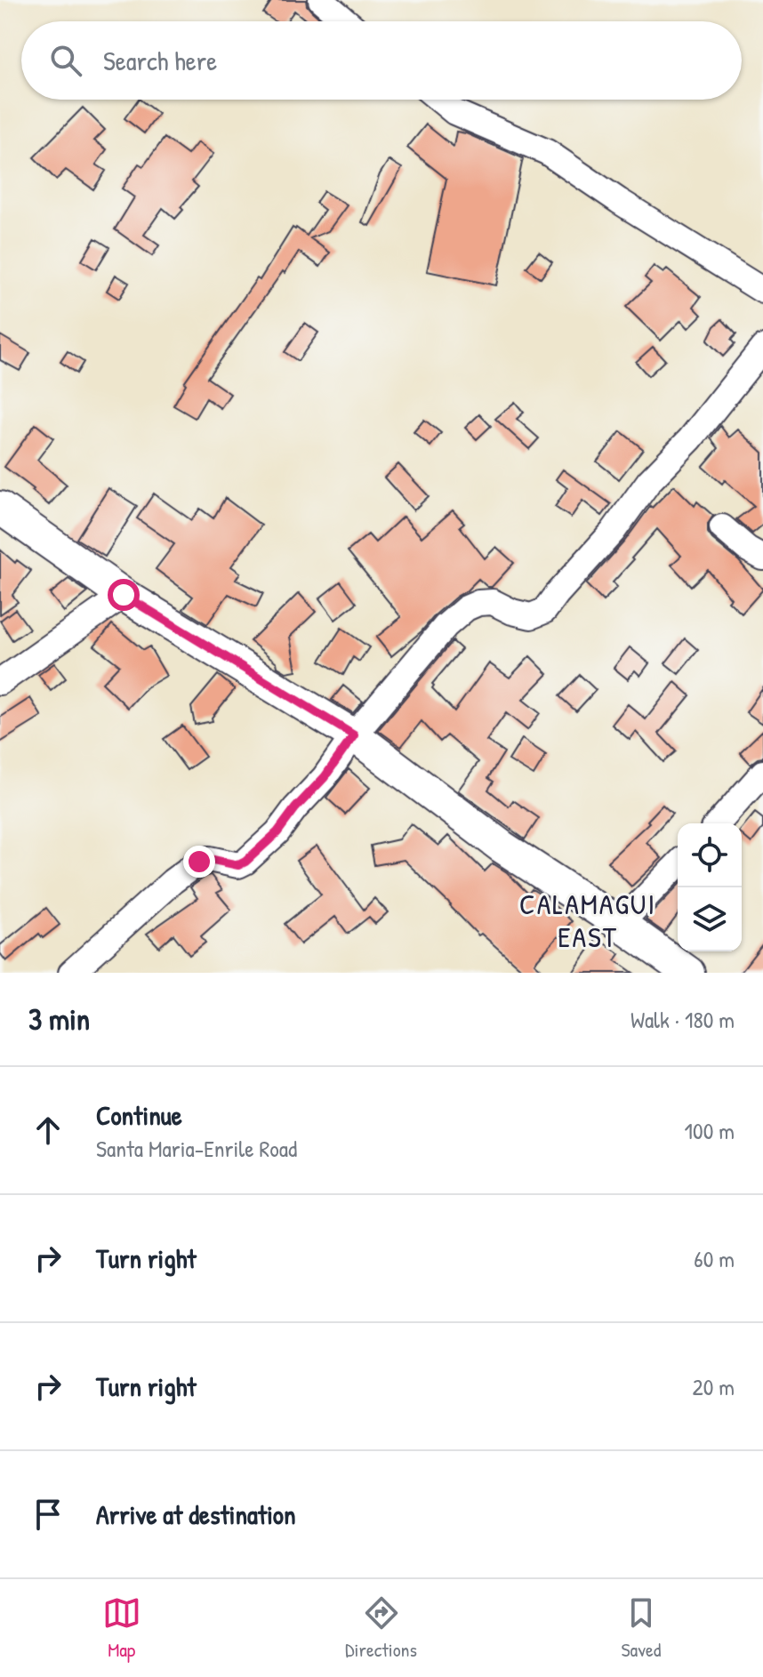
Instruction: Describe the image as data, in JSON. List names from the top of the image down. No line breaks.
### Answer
{"districts":["CALAMAGUI EAST"],"page":{"search":"Search here","heading":["3 min","Walk · 180 m"],"list":[["Continue","Santa Maria-Enrile Road","100 m"],["Turn right","60 m"],["Turn right","20 m"],"Arrive at destination"],"nav":["Map","Directions","Saved"]}}
